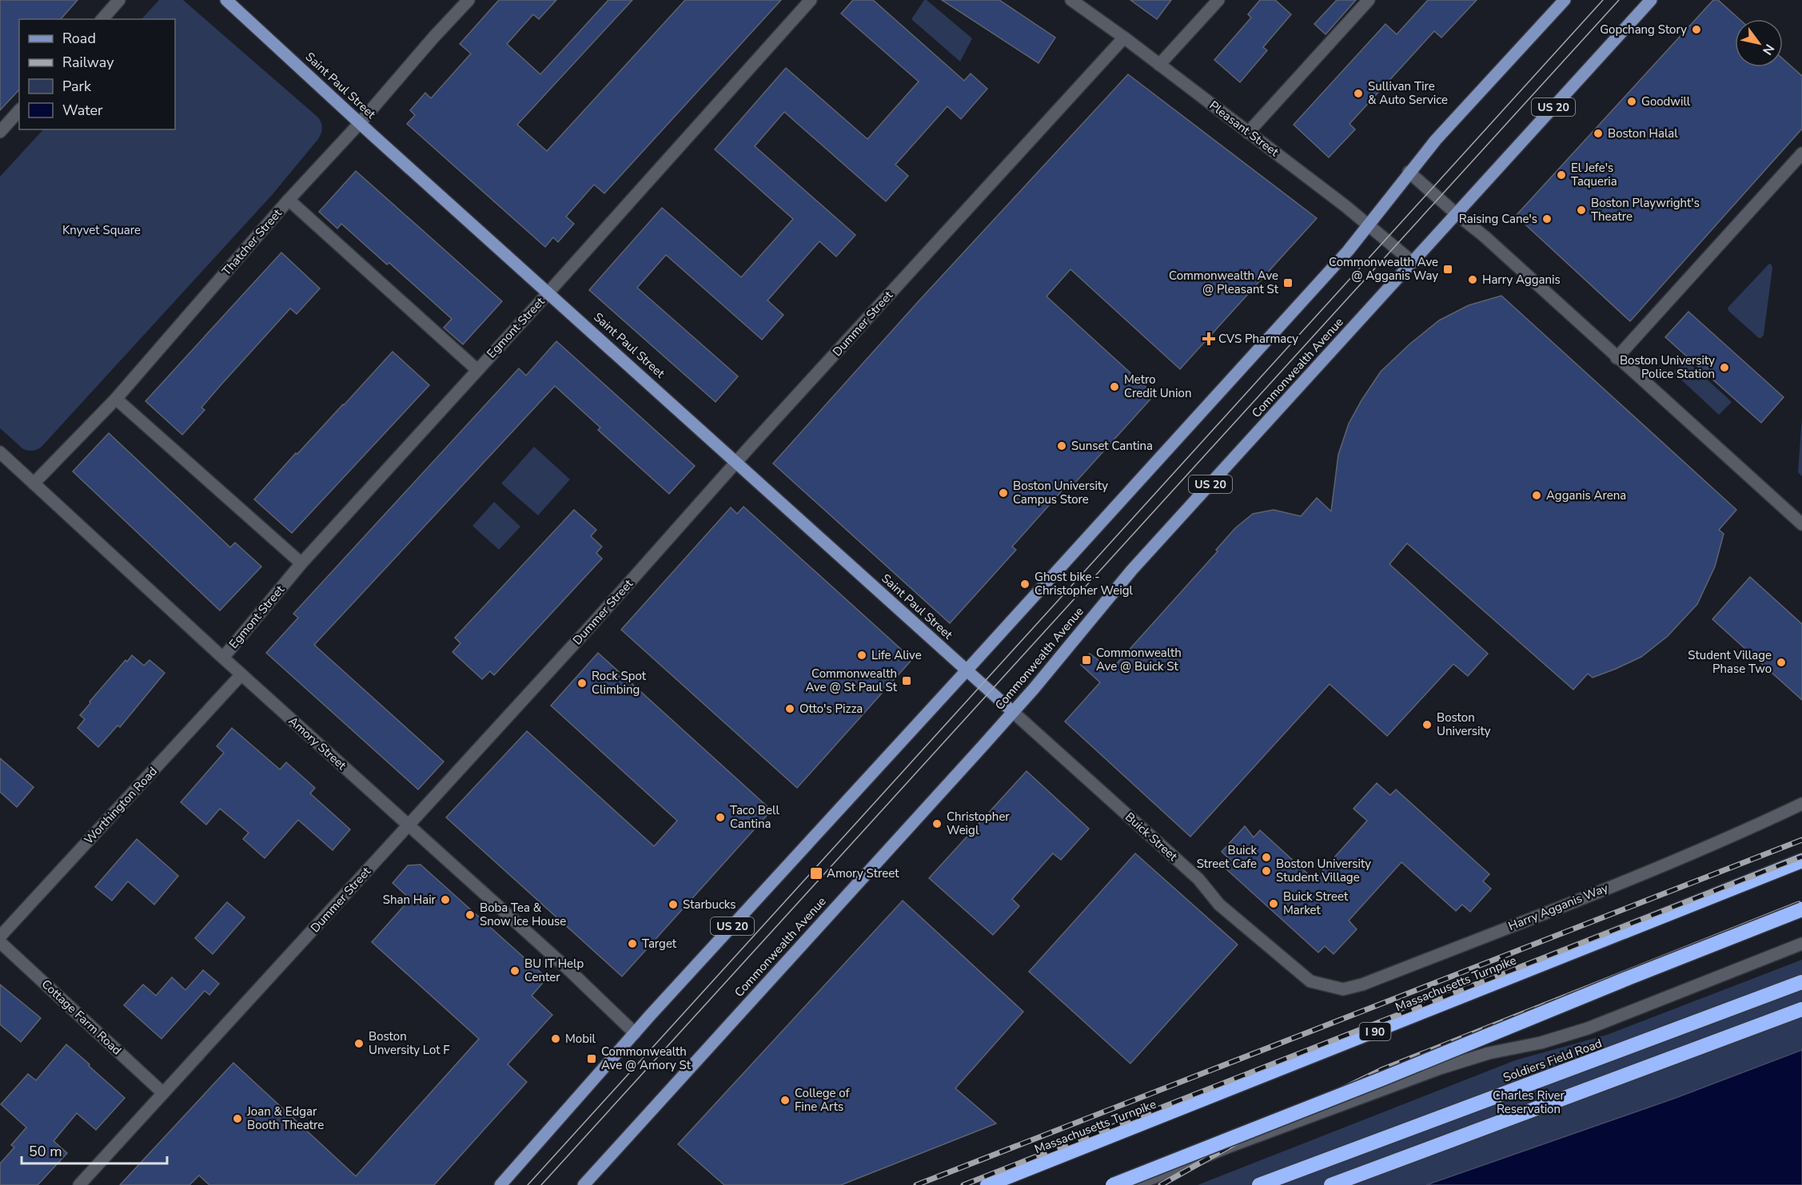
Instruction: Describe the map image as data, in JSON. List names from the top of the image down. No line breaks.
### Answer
{"streets":{"highway":["Massachusetts Turnpike","I 90","Soldiers Field Road"],"main road":["Saint Paul Street","US 20","Commonwealth Avenue"],"street":["Pleasant Street","Thatcher Street","Dummer Street","Egmont Street","Amory Street","Worthington Road","Buick Street","Harry Agganis Way","Cottage Farm Road"]},"crossings":[["Saint Paul Street","US 20"],["Saint Paul Street","Thatcher Street"],["Saint Paul Street","Dummer Street"],["Saint Paul Street","Egmont Street"],["Saint Paul Street","Commonwealth Avenue"],["Saint Paul Street","Buick Street"],["US 20","Pleasant Street"],["US 20","Amory Street"],["Pleasant Street","Dummer Street"],["Pleasant Street","Commonwealth Avenue"],["Thatcher Street","Amory Street"],["Dummer Street","Amory Street"],["Dummer Street","Cottage Farm Road"],["Egmont Street","Amory Street"],["Commonwealth Avenue","Buick Street"],["Amory Street","Worthington Road"],["Buick Street","Harry Agganis Way"]],"parks":["Knyvet Square","Charles River Reservation"],"places":{"other":["Gopchang Story","Sullivan Tire & Auto Service","Goodwill","Boston Halal","El Jefe's Taqueria","Boston Playwright's Theatre","Raising Cane's","Harry Agganis","Boston University Police Station","Metro Credit Union","Sunset Cantina","Boston University Campus Store","Agganis Arena","Ghost bike - Christopher Weigl","Life Alive","Student Village Phase Two","Rock Spot Climbing","Otto's Pizza","Boston University","Taco Bell Cantina","Christopher Weigl","Buick Street Cafe","Boston University Student Village","Shan Hair","Buick Street Market","Starbucks","Boba Tea & Snow Ice House","Target","BU IT Help Center","Mobil","Boston Unversity Lot F","College of Fine Arts","Joan & Edgar Booth Theatre"],"transit":["Commonwealth Ave @ Agganis Way","Commonwealth Ave @ Pleasant St","Commonwealth Ave @ Buick St","Commonwealth Ave @ St Paul St","Amory Street","Commonwealth Ave @ Amory St"],"health":["CVS Pharmacy"]},"legend":["Road","Railway","Park","Water"],"scale_bar":"50 m","north":"bottom right"}
